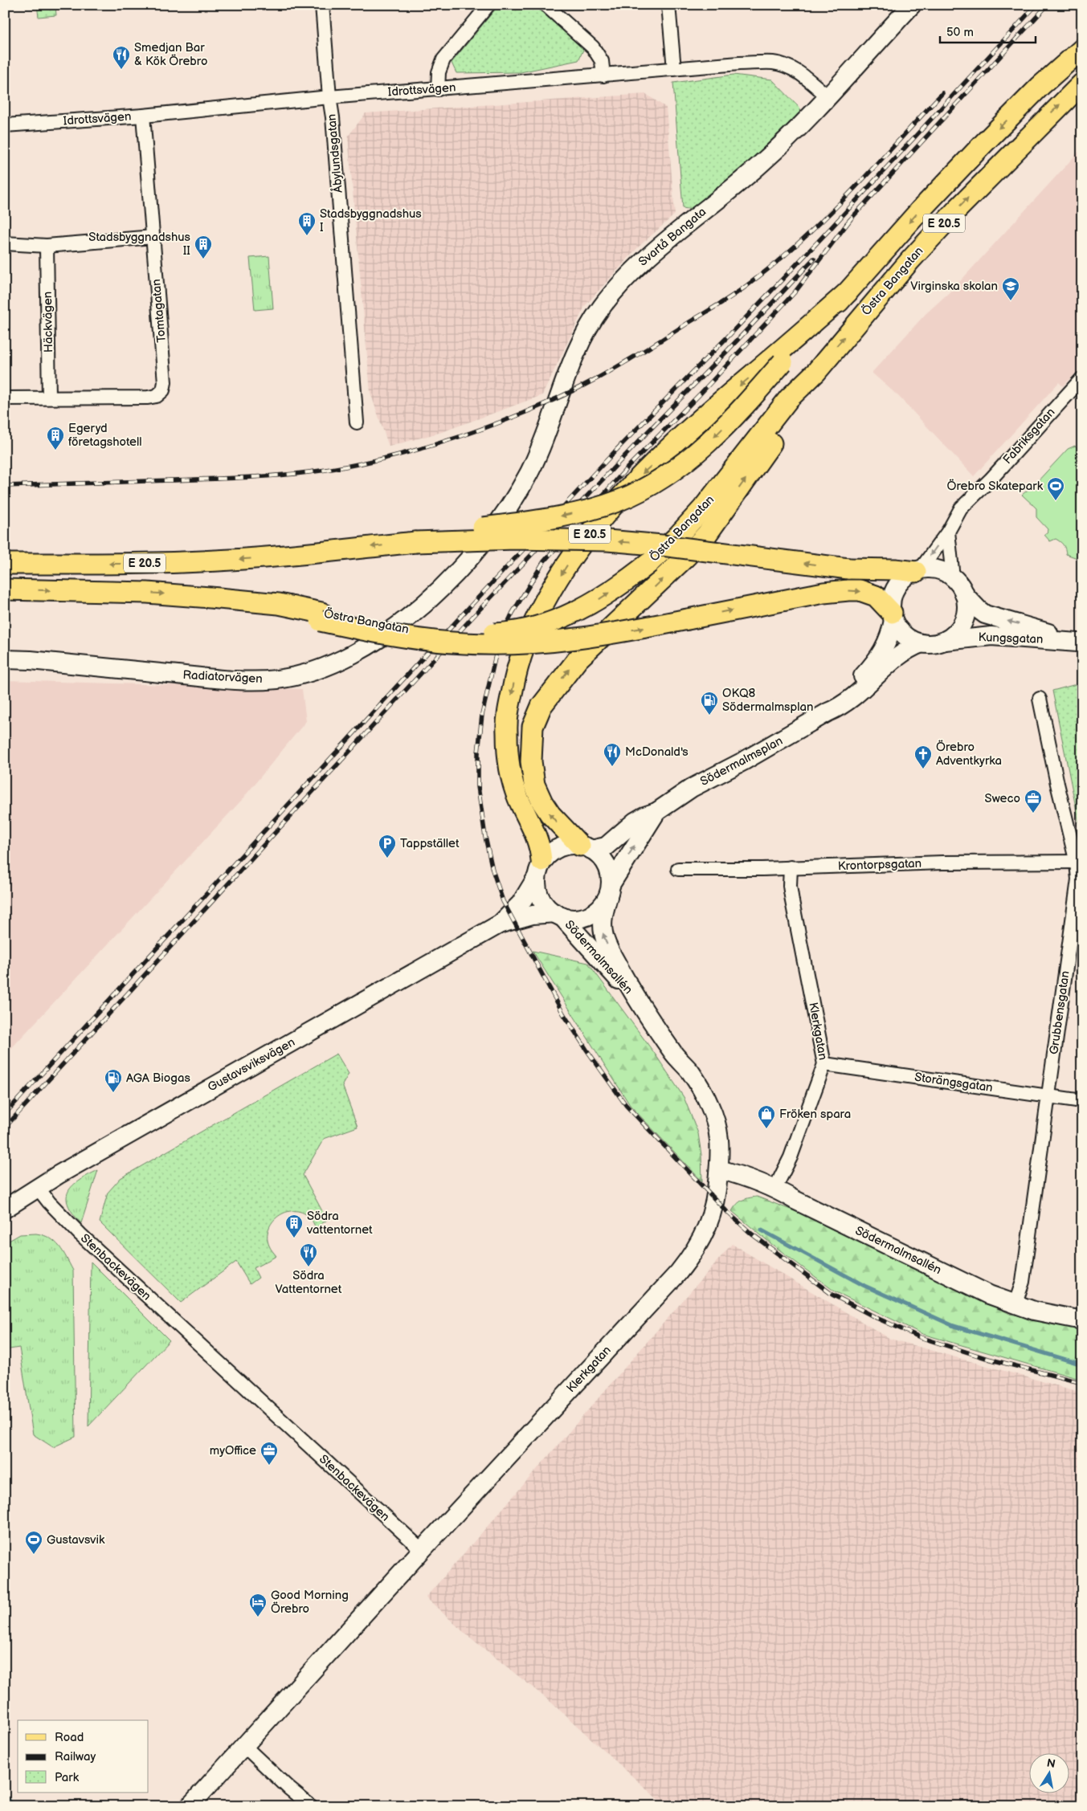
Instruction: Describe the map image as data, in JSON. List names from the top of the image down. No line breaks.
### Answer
{"streets":{"main road":["E 20.5","Östra Bangatan"],"street":["Idrottsvägen","Åbylundsgatan","Svartå Bangata","Tomtagatan","Häckvägen","Fabriksgatan","Kungsgatan","Radiatorvägen","Södermalmsplan","Krontorpsgatan","Södermalmsallén","Grubbensgatan","Klerkgatan","Gustavsviksvägen","Storängsgatan","Stenbackevägen"]},"crossings":[["Idrottsvägen","Åbylundsgatan"],["Idrottsvägen","Svartå Bangata"],["Idrottsvägen","Tomtagatan"],["E 20.5","Östra Bangatan"],["E 20.5","Södermalmsplan"],["E 20.5","Södermalmsallén"],["E 20.5","Gustavsviksvägen"],["Svartå Bangata","Radiatorvägen"],["Tomtagatan","Häckvägen"],["Fabriksgatan","Kungsgatan"],["Fabriksgatan","Södermalmsplan"],["Kungsgatan","Södermalmsplan"],["Södermalmsplan","Södermalmsallén"],["Södermalmsplan","Gustavsviksvägen"],["Krontorpsgatan","Grubbensgatan"],["Krontorpsgatan","Klerkgatan"],["Södermalmsallén","Grubbensgatan"],["Södermalmsallén","Klerkgatan"],["Södermalmsallén","Gustavsviksvägen"],["Grubbensgatan","Storängsgatan"],["Klerkgatan","Storängsgatan"],["Klerkgatan","Stenbackevägen"],["Gustavsviksvägen","Stenbackevägen"]],"places":{"restaurant":["Smedjan Bar & Kök Örebro","McDonald's","Södra Vattentornet"],"building":["Stadsbyggnadshus I","Stadsbyggnadshus II","Egeryd företagshotell","Södra vattentornet"],"school or university":["Virginska skolan"],"sports":["Örebro Skatepark","Gustavsvik"],"fuel station":["OKQ8 Södermalmsplan","AGA Biogas"],"church":["Örebro Adventkyrka"],"office":["Sweco","myOffice"],"parking":["Tappstället"],"shop":["Fröken spara"],"hotel":["Good Morning Örebro"]},"legend":["Road","Railway","Park"],"scale_bar":"50 m","north":"top"}
